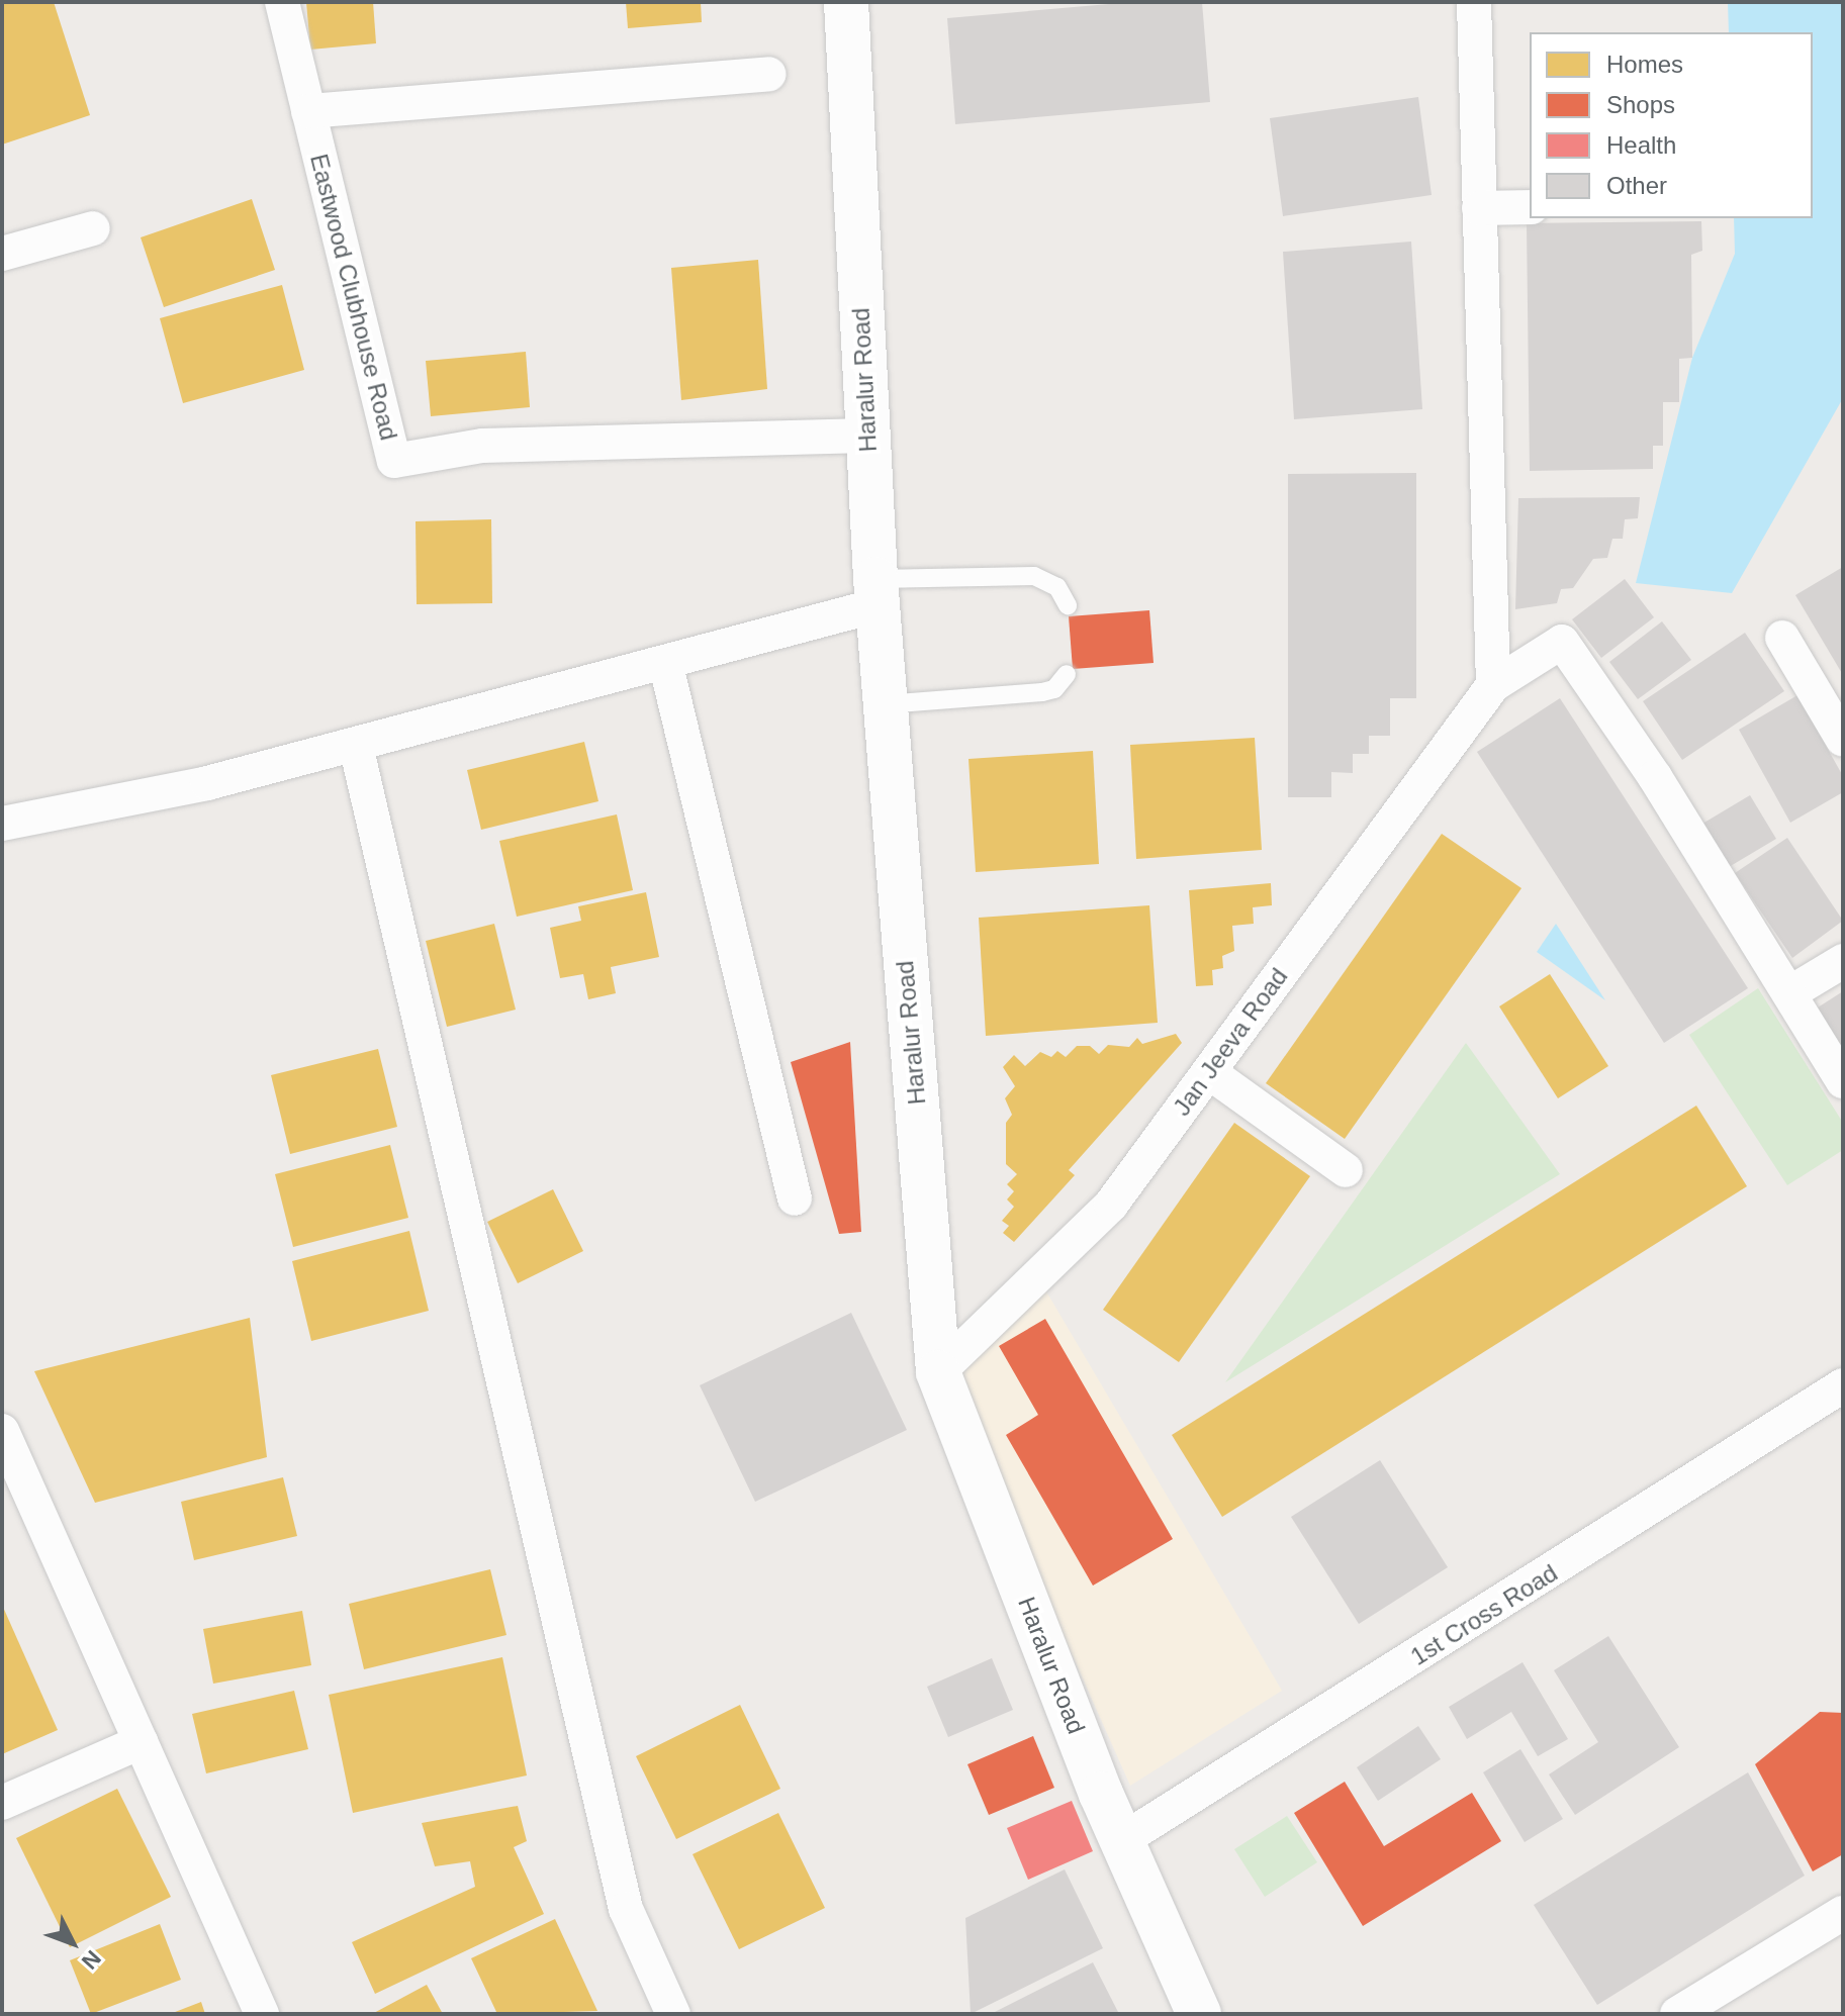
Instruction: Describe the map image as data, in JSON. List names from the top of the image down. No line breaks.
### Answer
{"streets":{"street":["Eastwood Clubhouse Road","Haralur Road","Jan Jeeva Road","1st Cross Road"]},"crossings":[["Eastwood Clubhouse Road","Haralur Road"],["Haralur Road","Jan Jeeva Road"],["Haralur Road","1st Cross Road"]],"legend":["Homes","Shops","Health","Other"],"north":"bottom right"}
